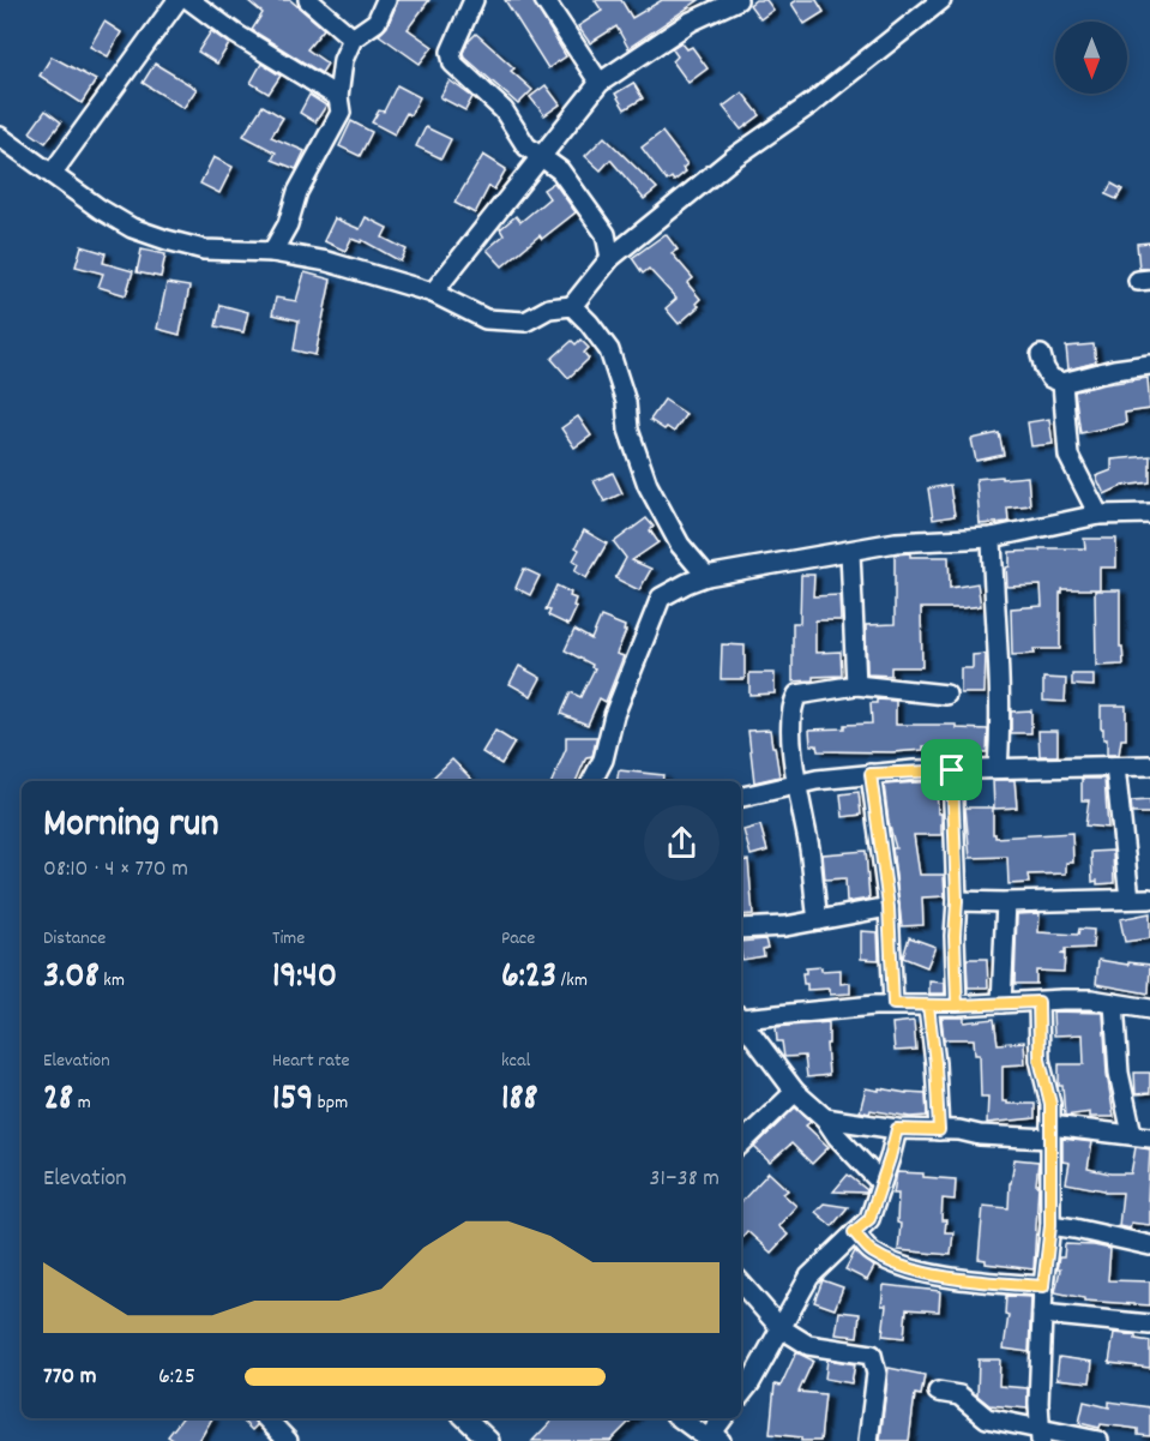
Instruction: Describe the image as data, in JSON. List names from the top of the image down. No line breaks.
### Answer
{"north":"bottom","page":{"heading":["Morning run","08:10 · 4 × 770 m"],"stats":[["Distance","3.08 km"],["Time","19:40"],["Pace","6:23 /km"],["Elevation","28 m"],["Heart rate","159 bpm"],["kcal","188"]],"chart":["Elevation","31–38 m"],"list":[{"name":"770 m","note":"6:25"}]}}
